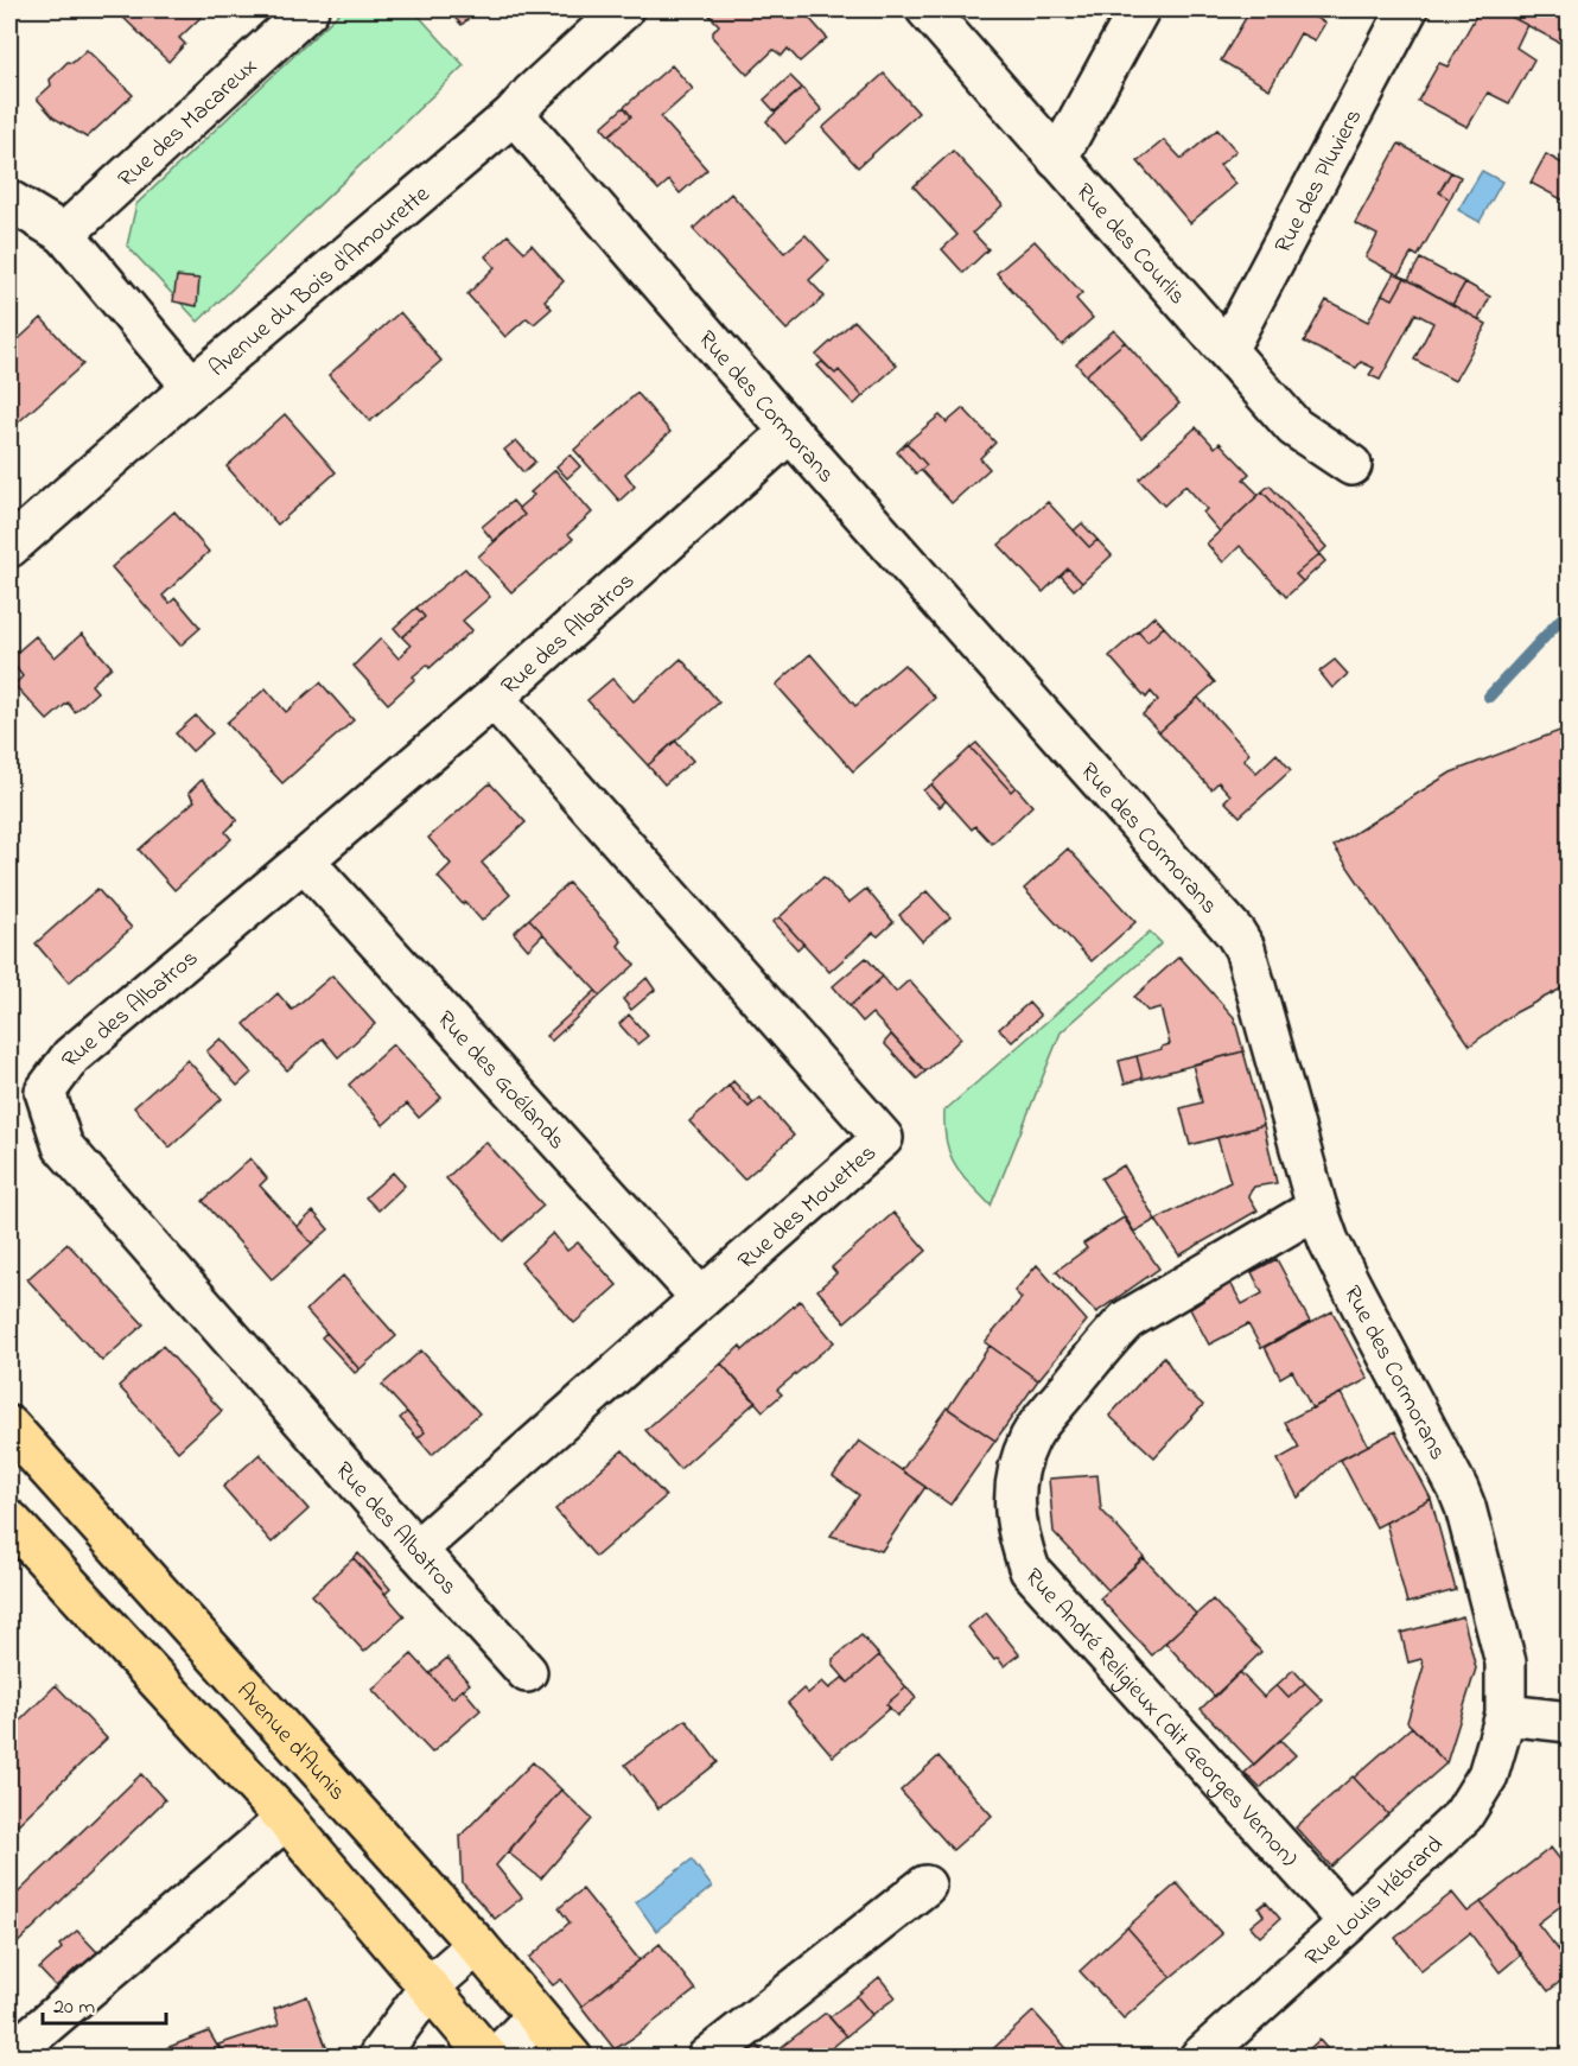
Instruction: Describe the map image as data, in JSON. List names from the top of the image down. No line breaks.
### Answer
{"streets":{"main road":["Avenue d'Aunis"],"street":["Rue des Macareux","Rue des Pluviers","Rue des Courlis","Avenue du Bois d'Amourette","Rue des Cormorans","Rue des Albatros","Rue des Goélands","Rue des Mouettes","Rue André Religieux (dit Georges Vernon)","Rue Louis Hébrard"]},"crossings":[["Rue des Pluviers","Rue des Courlis"],["Avenue du Bois d'Amourette","Rue des Cormorans"],["Rue des Cormorans","Rue des Albatros"],["Rue des Cormorans","Rue André Religieux (dit Georges Vernon)"],["Rue des Cormorans","Rue Louis Hébrard"],["Rue des Albatros","Rue des Goélands"],["Rue des Albatros","Rue des Mouettes"],["Rue des Goélands","Rue des Mouettes"],["Rue André Religieux (dit Georges Vernon)","Rue Louis Hébrard"]],"scale_bar":"20 m"}
